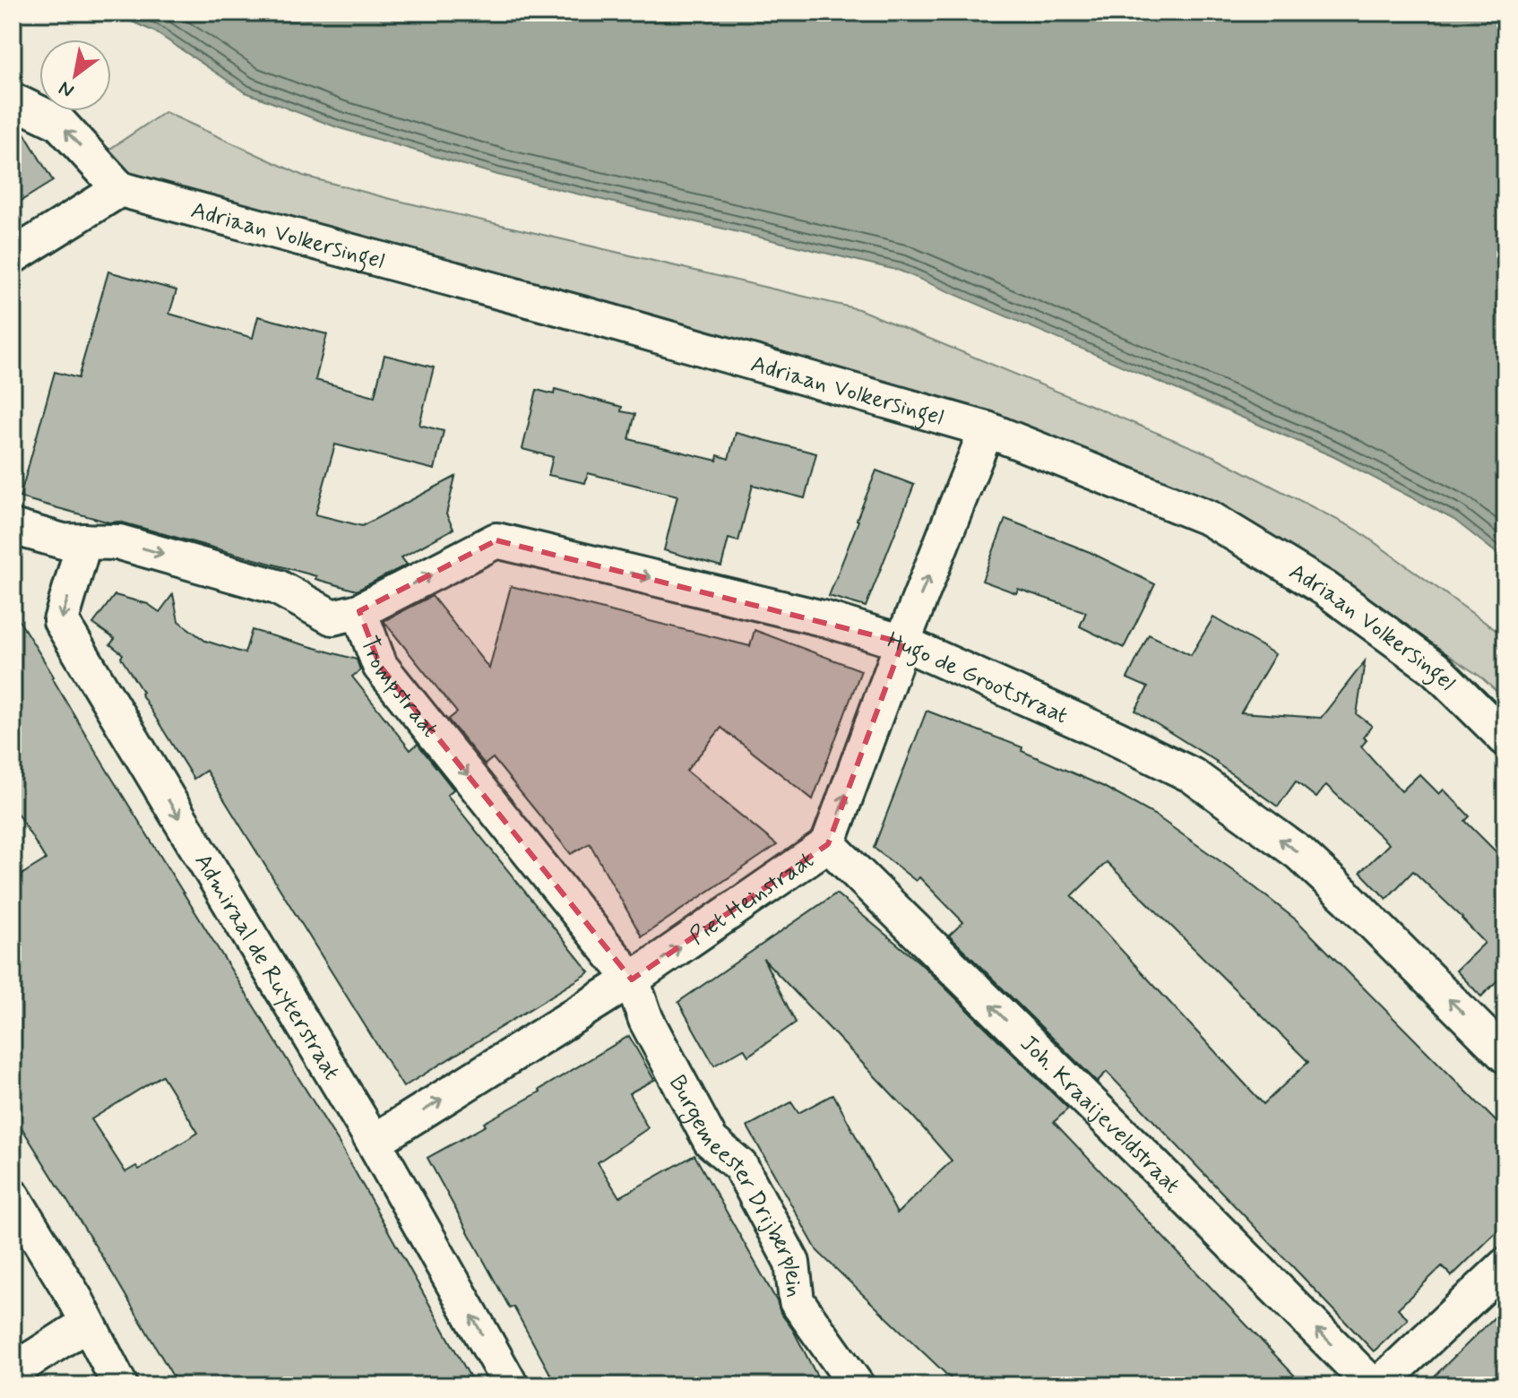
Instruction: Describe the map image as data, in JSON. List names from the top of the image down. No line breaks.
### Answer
{"streets":{"street":["Adriaan Volkersingel","Hugo de Grootstraat","Trompstraat","Piet Heinstraat","Admiraal de Ruyterstraat","Joh. Kraaijeveldstraat","Burgemeester Drijberplein"]},"crossings":[["Adriaan Volkersingel","Piet Heinstraat"],["Hugo de Grootstraat","Trompstraat"],["Hugo de Grootstraat","Piet Heinstraat"],["Trompstraat","Piet Heinstraat"],["Trompstraat","Admiraal de Ruyterstraat"],["Trompstraat","Burgemeester Drijberplein"],["Piet Heinstraat","Admiraal de Ruyterstraat"],["Piet Heinstraat","Joh. Kraaijeveldstraat"],["Piet Heinstraat","Burgemeester Drijberplein"]],"one_way":["Trompstraat","Piet Heinstraat","Joh. Kraaijeveldstraat"],"north":"bottom left"}
